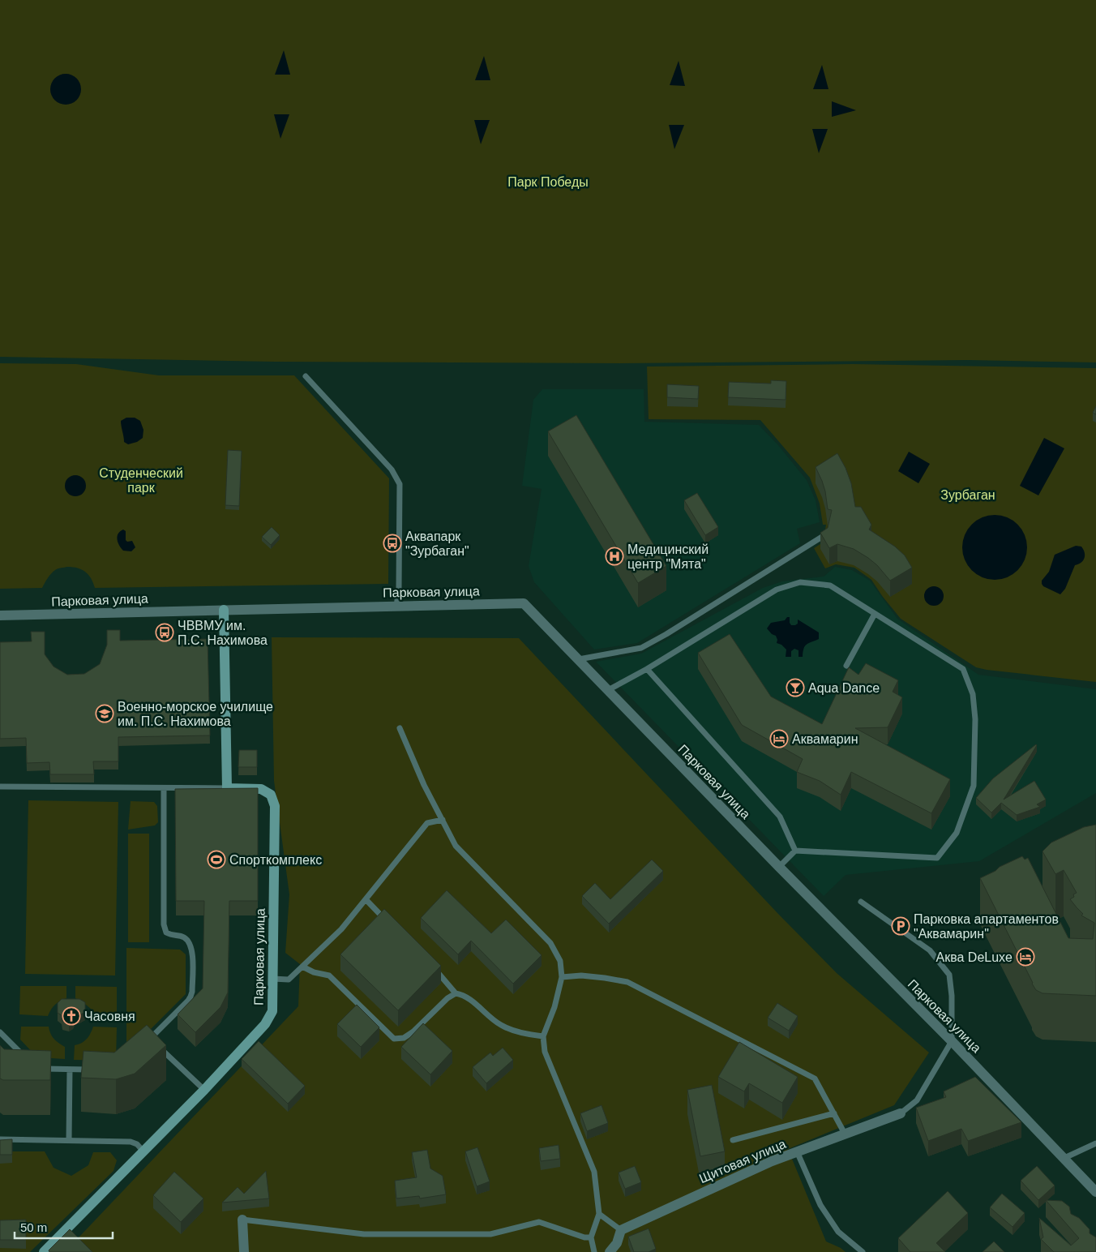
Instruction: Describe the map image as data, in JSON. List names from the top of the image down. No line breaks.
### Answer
{"streets":{"street":["Парковая улица","Щитовая улица"]},"parks":["Парк Победы","Студенческий парк","Зурбаган"],"places":{"bus stop":["Аквапарк \"Зурбаган\"","ЧВВМУ им. П.С. Нахимова"],"hospital":["Медицинский центр \"Мята\""],"bar":["Aqua Dance"],"school or university":["Военно-морское училище им. П.С. Нахимова"],"hotel":["Аквамарин","Аква DeLuxe"],"sports":["Спорткомплекс"],"parking":["Парковка апартаментов \"Аквамарин\""],"church":["Часовня"]},"scale_bar":"50 m"}
